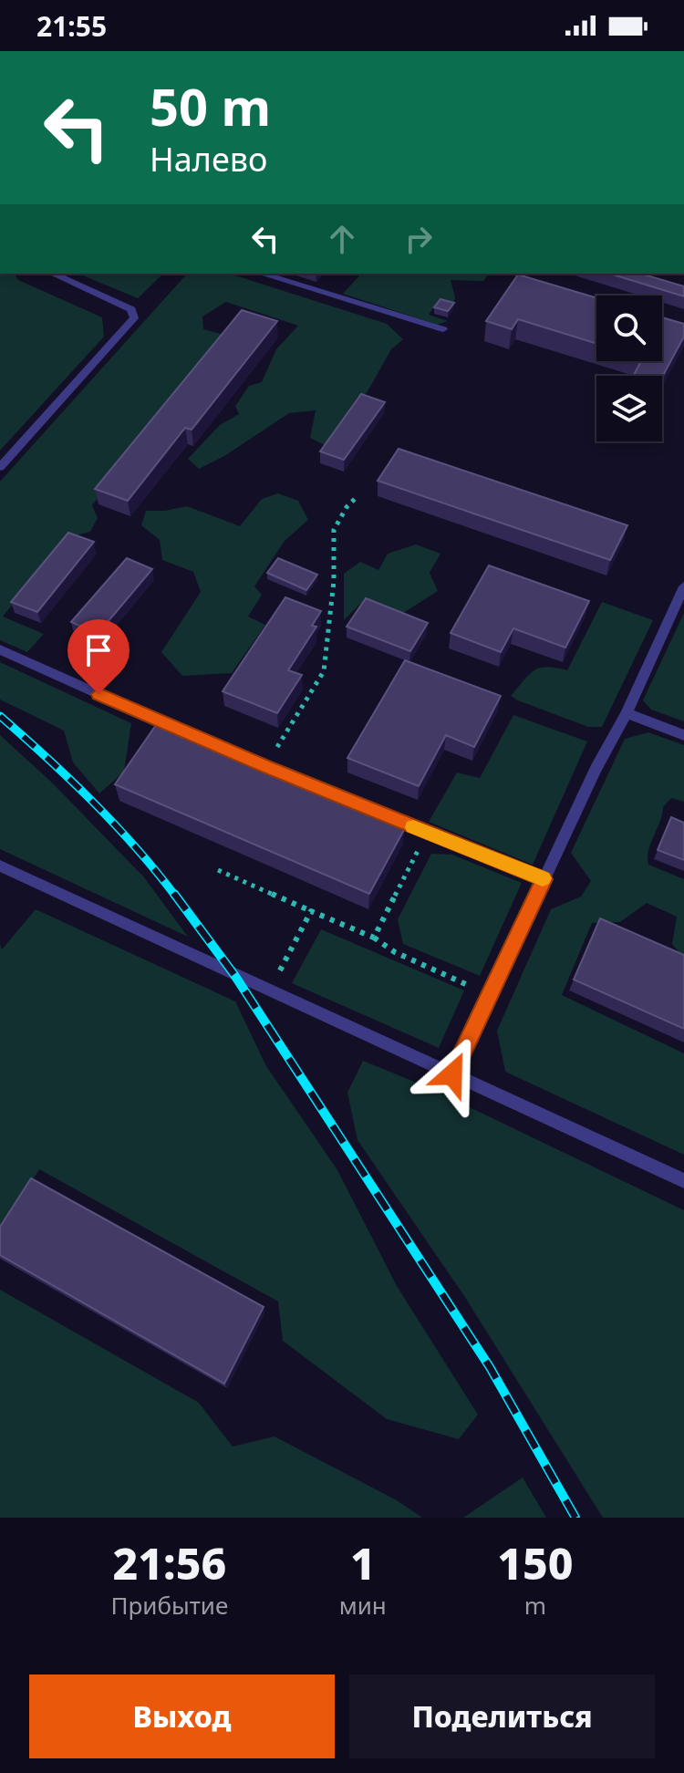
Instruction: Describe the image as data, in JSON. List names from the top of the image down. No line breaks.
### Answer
{"page":{"status":"21:55","turn":["50 m","Налево"],"eta":["21:56","Прибытие","1","мин","150","m"],"buttons":["Выход","Поделиться"]}}
